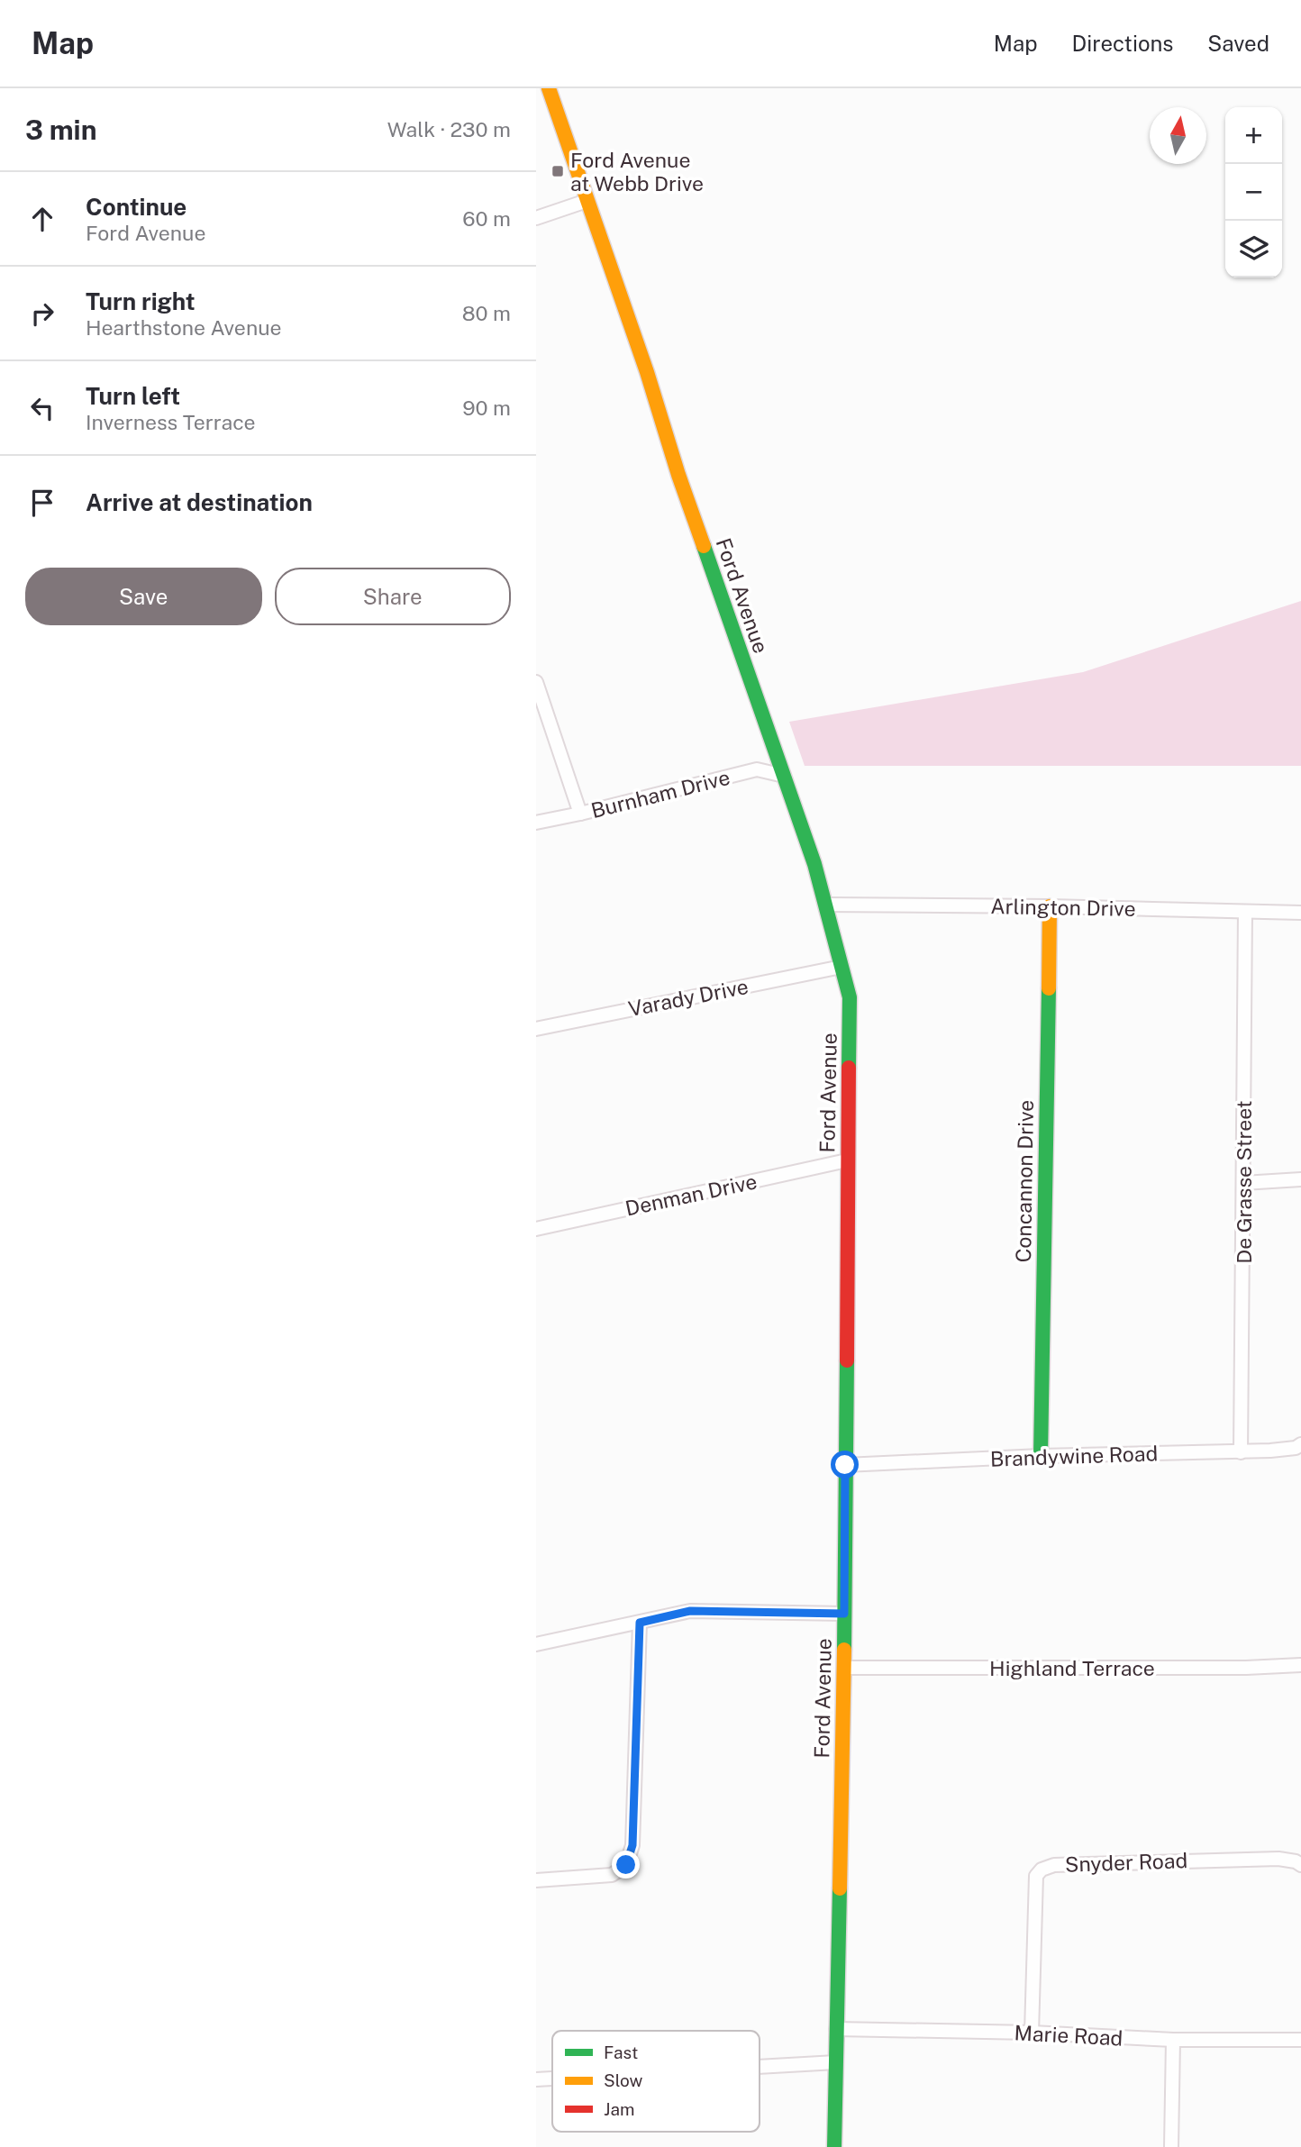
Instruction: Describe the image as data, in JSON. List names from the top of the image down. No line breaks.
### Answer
{"streets":{"street":["Ford Avenue","Burnham Drive","Arlington Drive","Varady Drive","Concannon Drive","De Grasse Street","Denman Drive","Brandywine Road","Highland Terrace","Snyder Road","Marie Road"]},"crossings":[["Ford Avenue","Burnham Drive"],["Ford Avenue","Arlington Drive"],["Ford Avenue","Varady Drive"],["Ford Avenue","Denman Drive"],["Ford Avenue","Brandywine Road"],["Ford Avenue","Highland Terrace"],["Ford Avenue","Marie Road"],["Arlington Drive","Concannon Drive"],["Arlington Drive","De Grasse Street"],["Concannon Drive","Brandywine Road"],["De Grasse Street","Brandywine Road"],["Snyder Road","Marie Road"]],"places":{"transit":["Ford Avenue at Webb Drive"]},"legend":["Fast","Slow","Jam"],"north":"top","page":{"header":"Map","nav":["Map","Directions","Saved"],"heading":["3 min","Walk · 230 m"],"map_buttons":["+","−"],"list":[["Continue","Ford Avenue","60 m"],["Turn right","Hearthstone Avenue","80 m"],["Turn left","Inverness Terrace","90 m"],"Arrive at destination"],"buttons":["Save","Share"]}}
